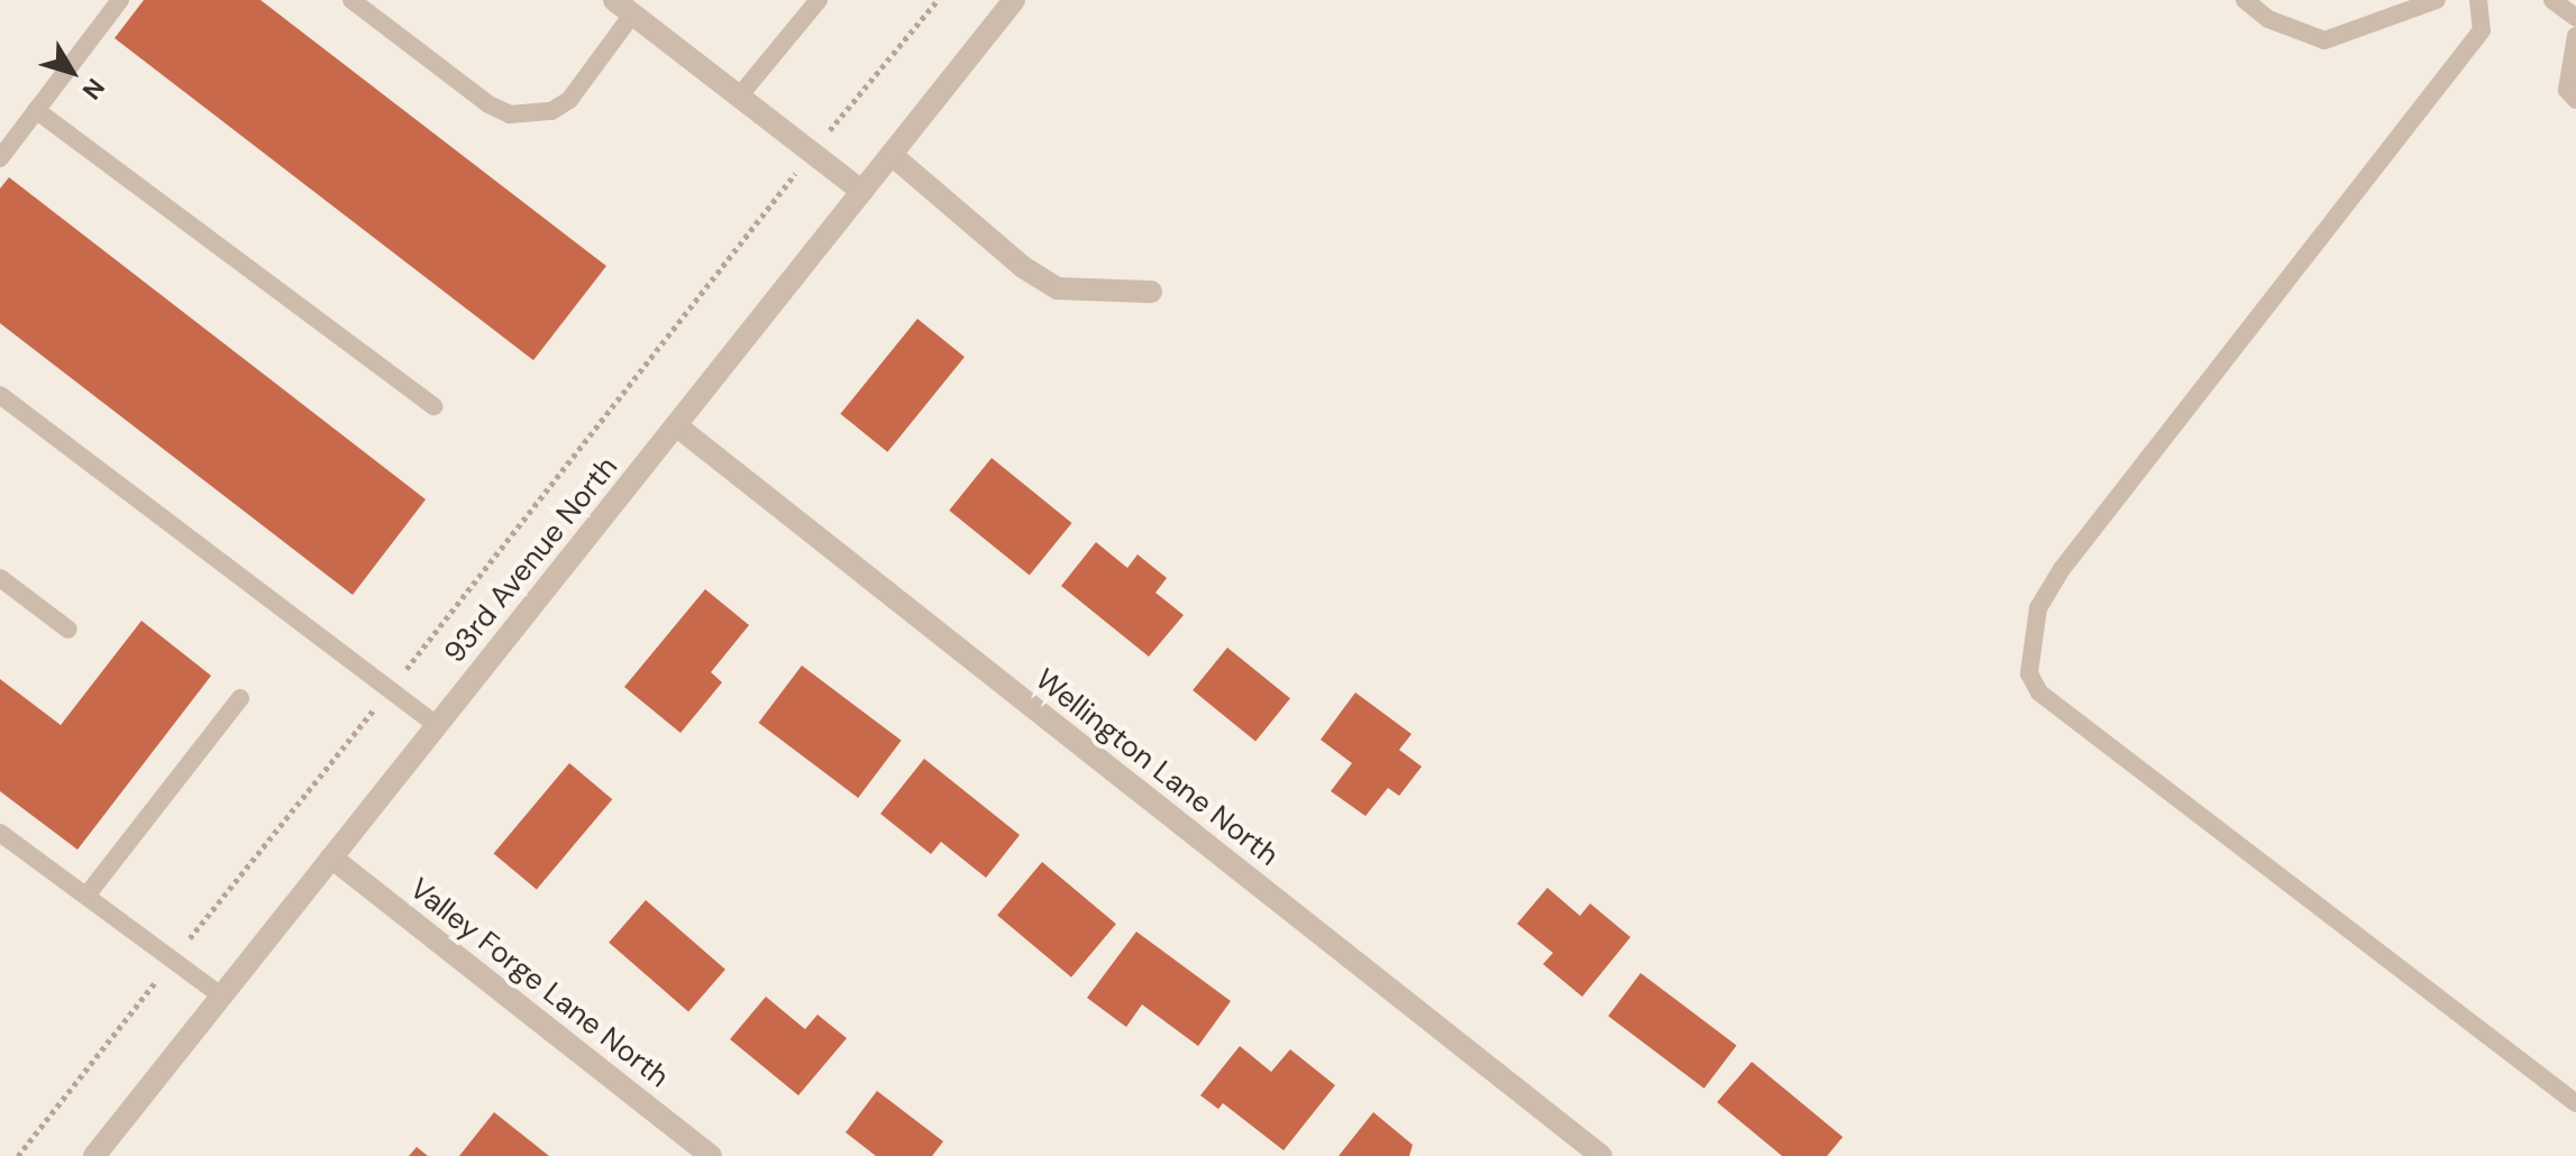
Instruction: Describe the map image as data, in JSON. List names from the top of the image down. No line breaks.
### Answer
{"streets":{"street":["93rd Avenue North","Wellington Lane North","Valley Forge Lane North"]},"crossings":[["93rd Avenue North","Wellington Lane North"],["93rd Avenue North","Valley Forge Lane North"]],"north":"bottom right"}
